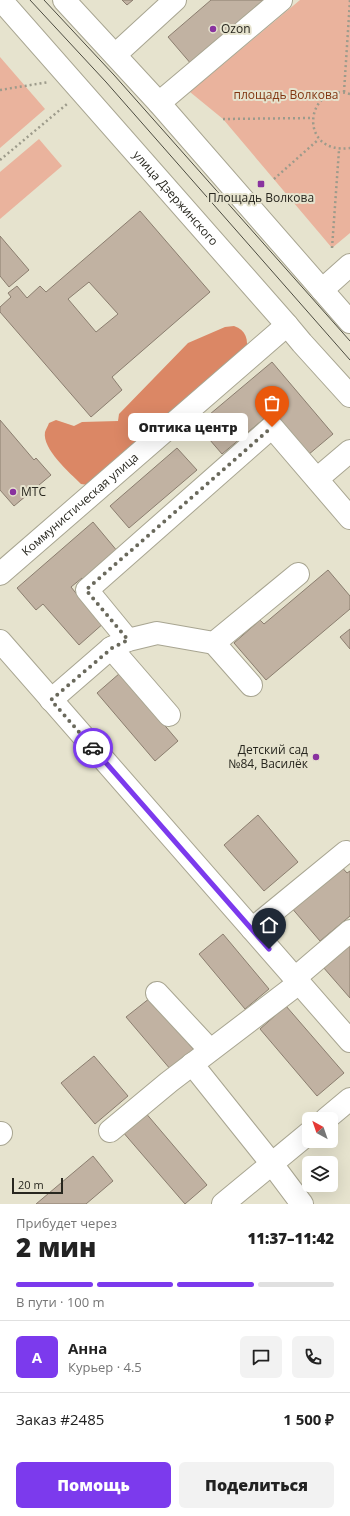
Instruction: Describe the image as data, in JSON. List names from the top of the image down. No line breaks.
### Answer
{"streets":{"street":["улица Дзержинского","Коммунистическая улица"]},"crossings":[["улица Дзержинского","Коммунистическая улица"]],"parks":["площадь Волкова"],"places":{"other":["Ozon","Оптика центр","МТС","Детский сад №84, Василёк"],"transit":["Площадь Волкова"]},"scale_bar":"20 m","north":"top left","page":{"bubble":"Оптика центр","scale":"20 m","heading":["2 мин","Прибудет через","11:37–11:42"],"panel":["Анна","Курьер · 4.5","Заказ #2485","1 500 ₽"],"bar":"В пути · 100 m","round":"А","buttons":["Помощь","Поделиться"]}}
